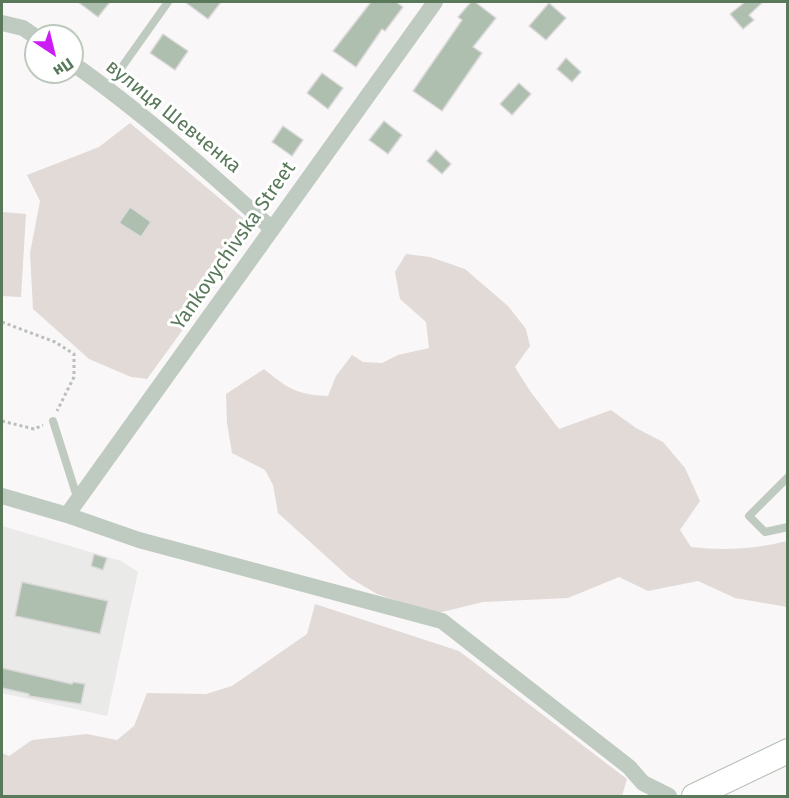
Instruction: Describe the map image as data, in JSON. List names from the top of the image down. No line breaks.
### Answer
{"streets":{"street":["вулиця Шевченка","Yankovychivska Street"]},"crossings":[["вулиця Шевченка","Yankovychivska Street"]],"north":"bottom right"}
